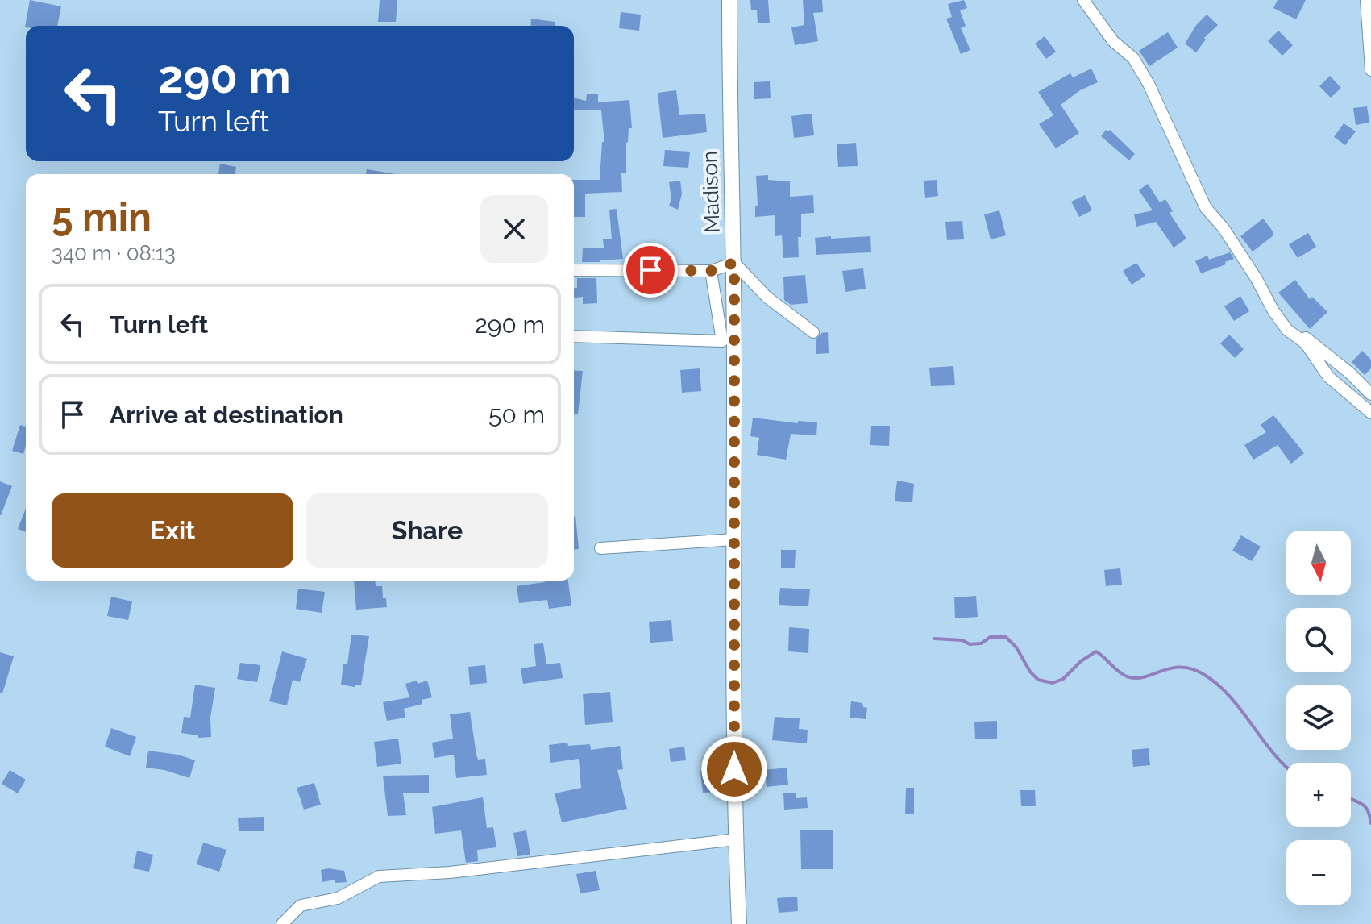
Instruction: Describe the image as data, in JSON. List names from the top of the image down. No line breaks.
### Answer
{"streets":{"street":["Madison"]},"north":"bottom","page":{"turn":["290 m","Turn left"],"heading":["5 min","340 m · 08:13"],"list":[{"name":"Turn left","value":"290 m"},{"name":"Arrive at destination","value":"50 m"}],"buttons":["Exit","Share"],"map_buttons":["+","−"]}}
